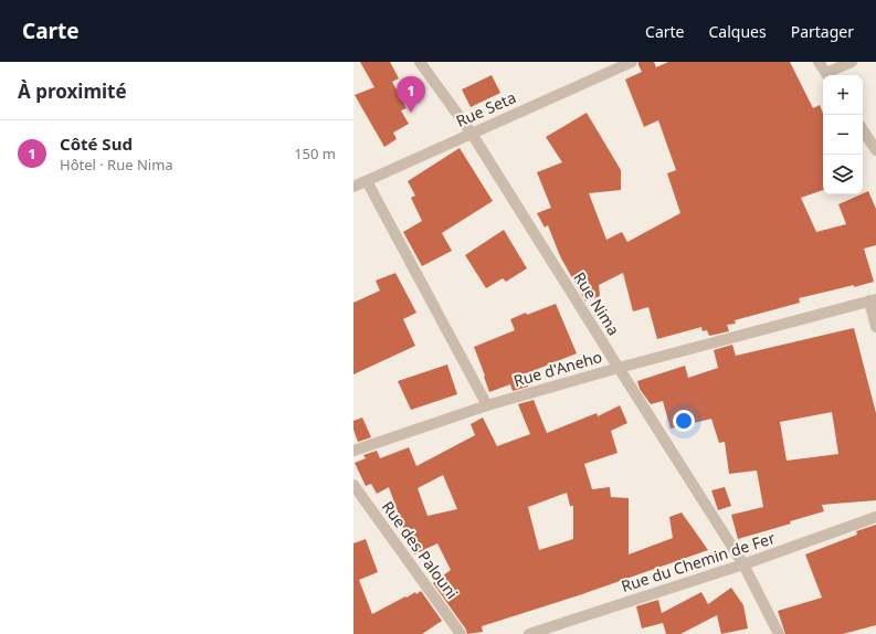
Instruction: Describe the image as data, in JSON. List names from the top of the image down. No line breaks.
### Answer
{"streets":{"street":["Rue Seta","Rue Nima","Rue d'Aneho","Rue des Palouni","Rue du Chemin de Fer"]},"crossings":[["Rue Seta","Rue Nima"],["Rue Nima","Rue d'Aneho"],["Rue Nima","Rue du Chemin de Fer"]],"page":{"header":"Carte","nav":["Carte","Calques","Partager"],"heading":"À proximité","map_buttons":["+","−"],"pins":"1","list":[{"mark":"1","name":"Côté Sud","note":"Hôtel · Rue Nima","value":"150 m"}]}}
